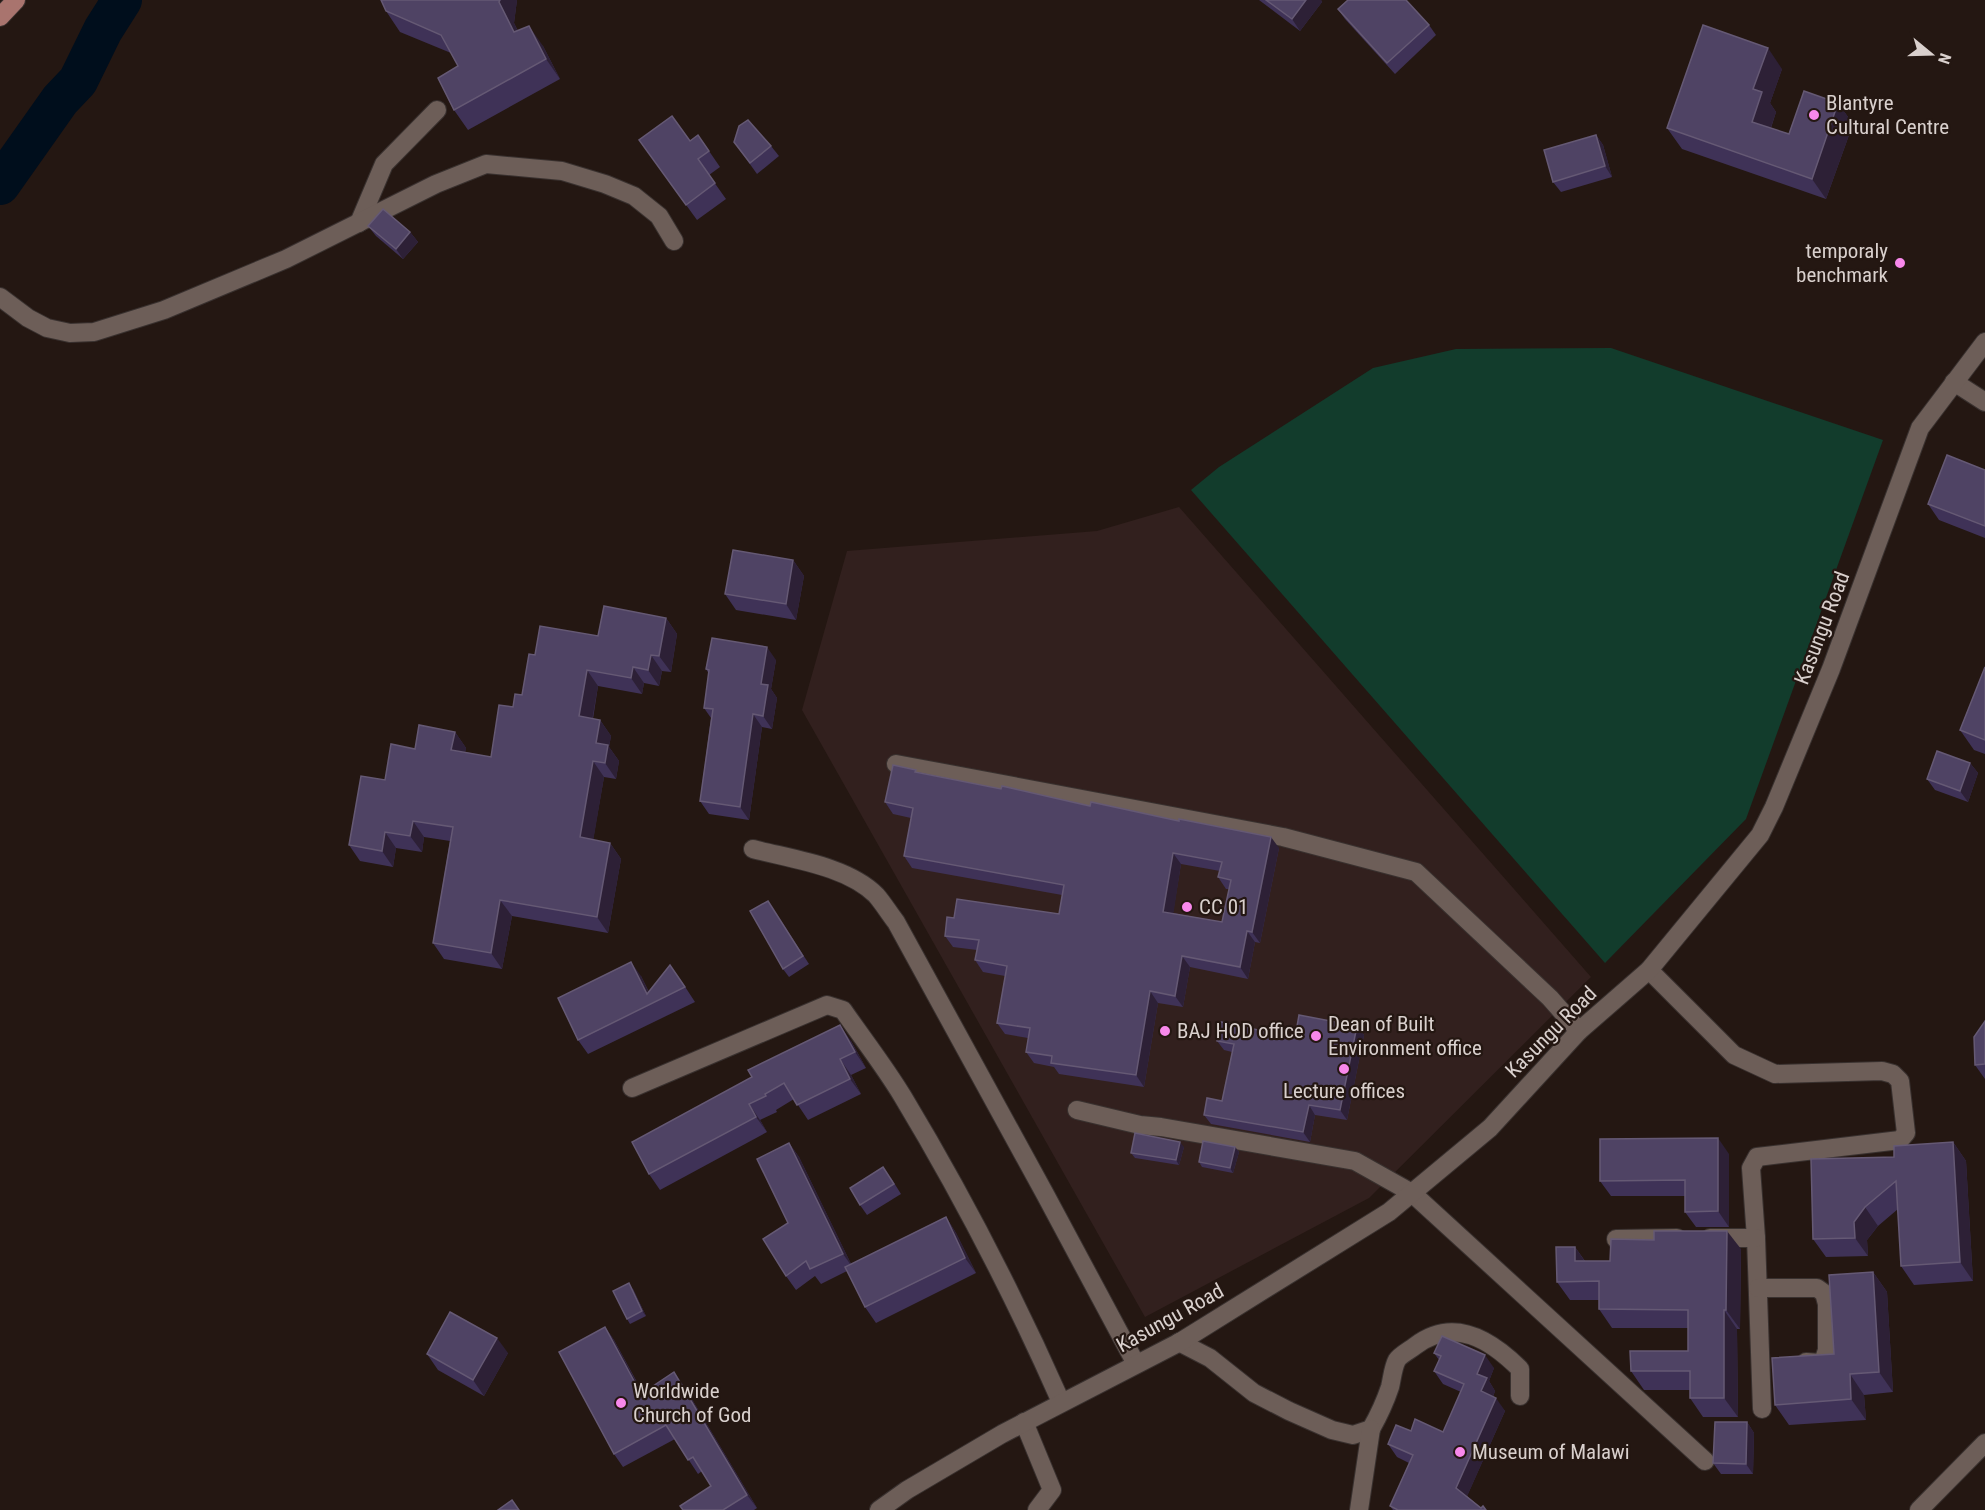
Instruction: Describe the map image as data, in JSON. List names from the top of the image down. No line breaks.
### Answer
{"streets":{"street":["Kasungu Road"]},"places":["Blantyre Cultural Centre","temporaly benchmark","CC 01","BAJ HOD office","Dean of Built Environment office","Lecture offices","Worldwide Church of God","Museum of Malawi"],"north":"right"}
